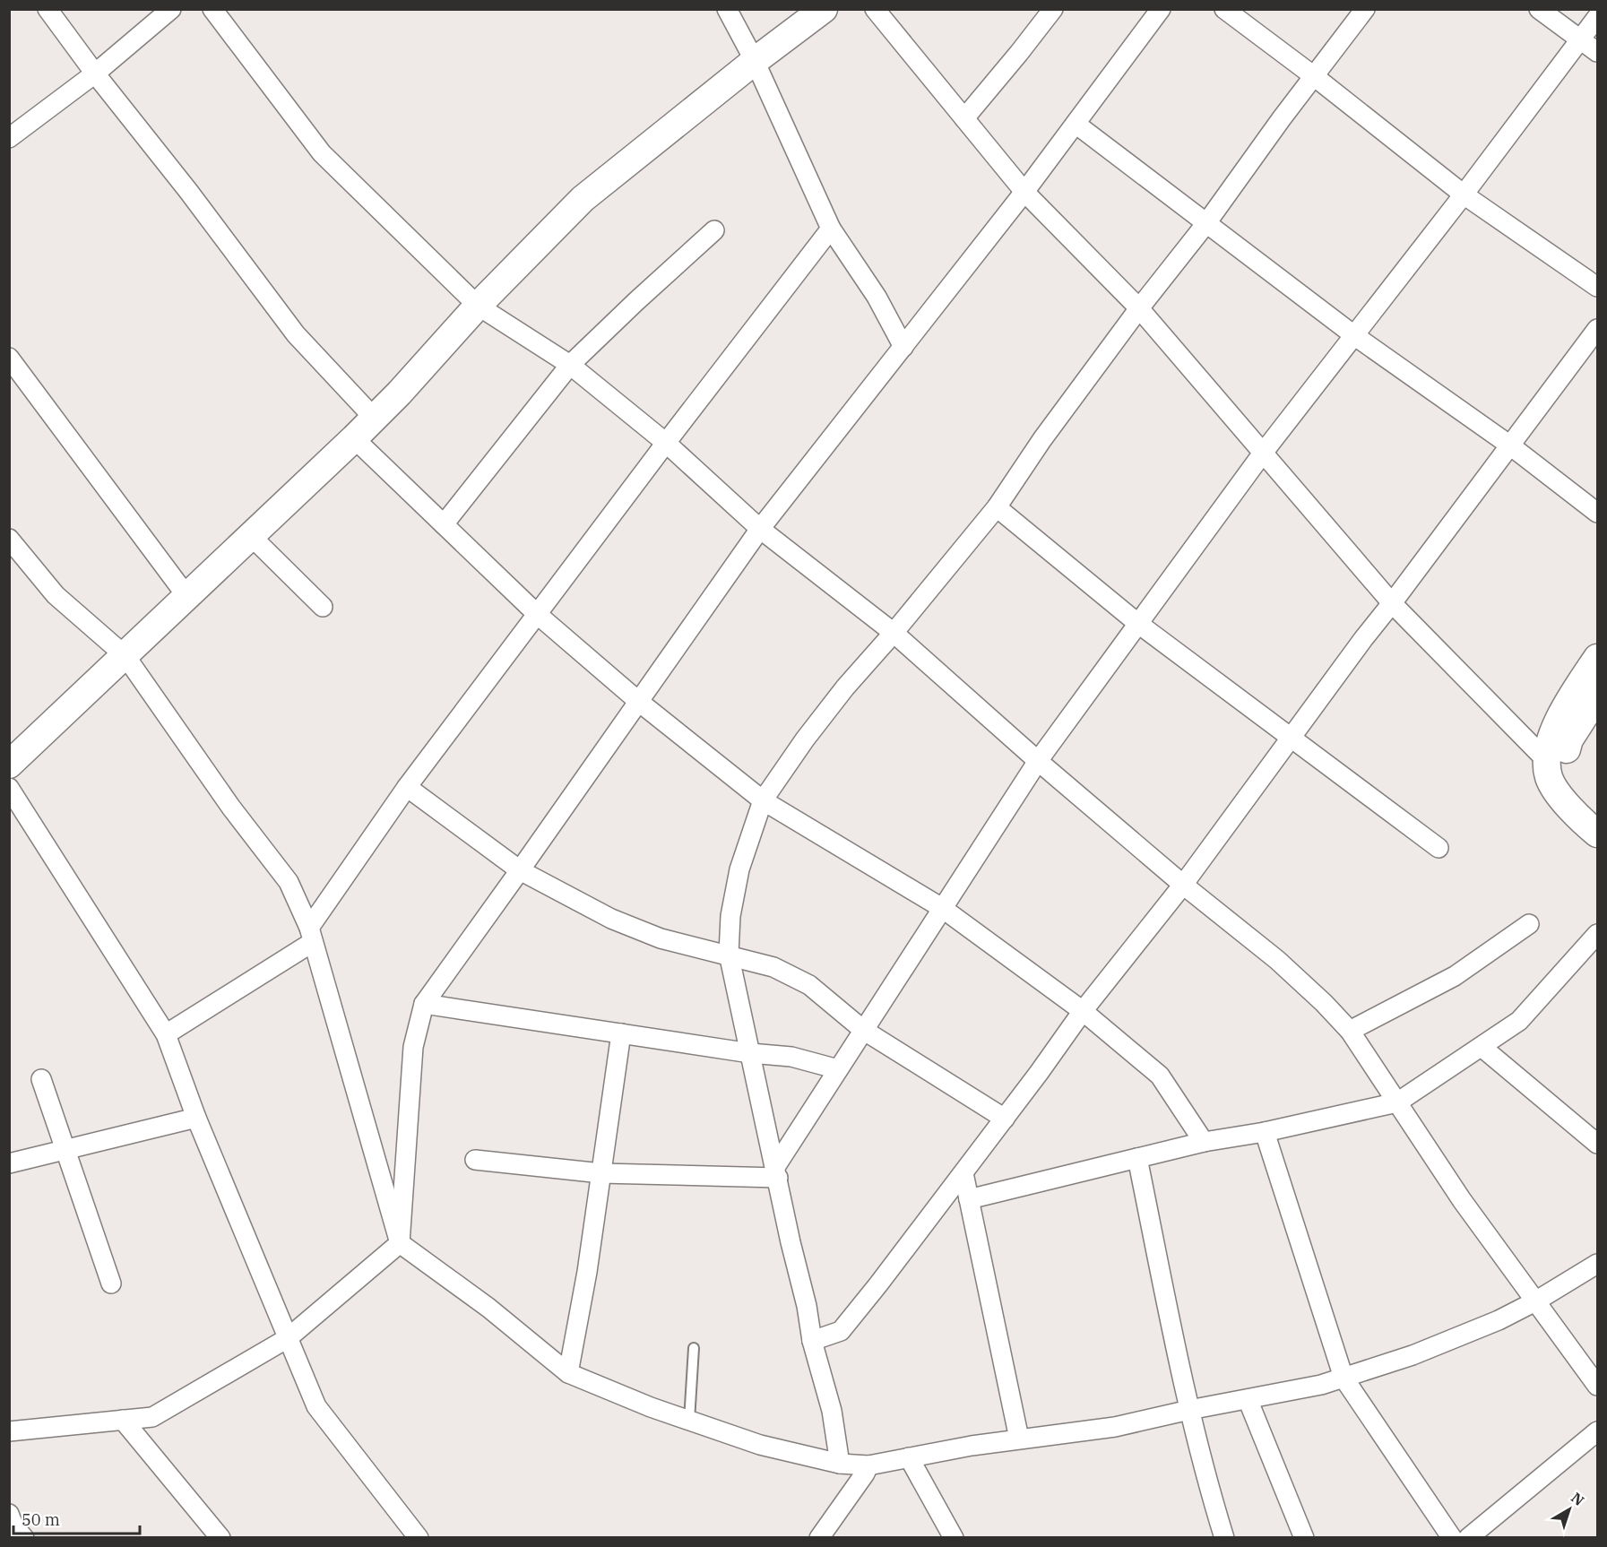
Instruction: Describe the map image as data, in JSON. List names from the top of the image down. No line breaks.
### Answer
{"scale_bar":"50 m","north":"top right"}
